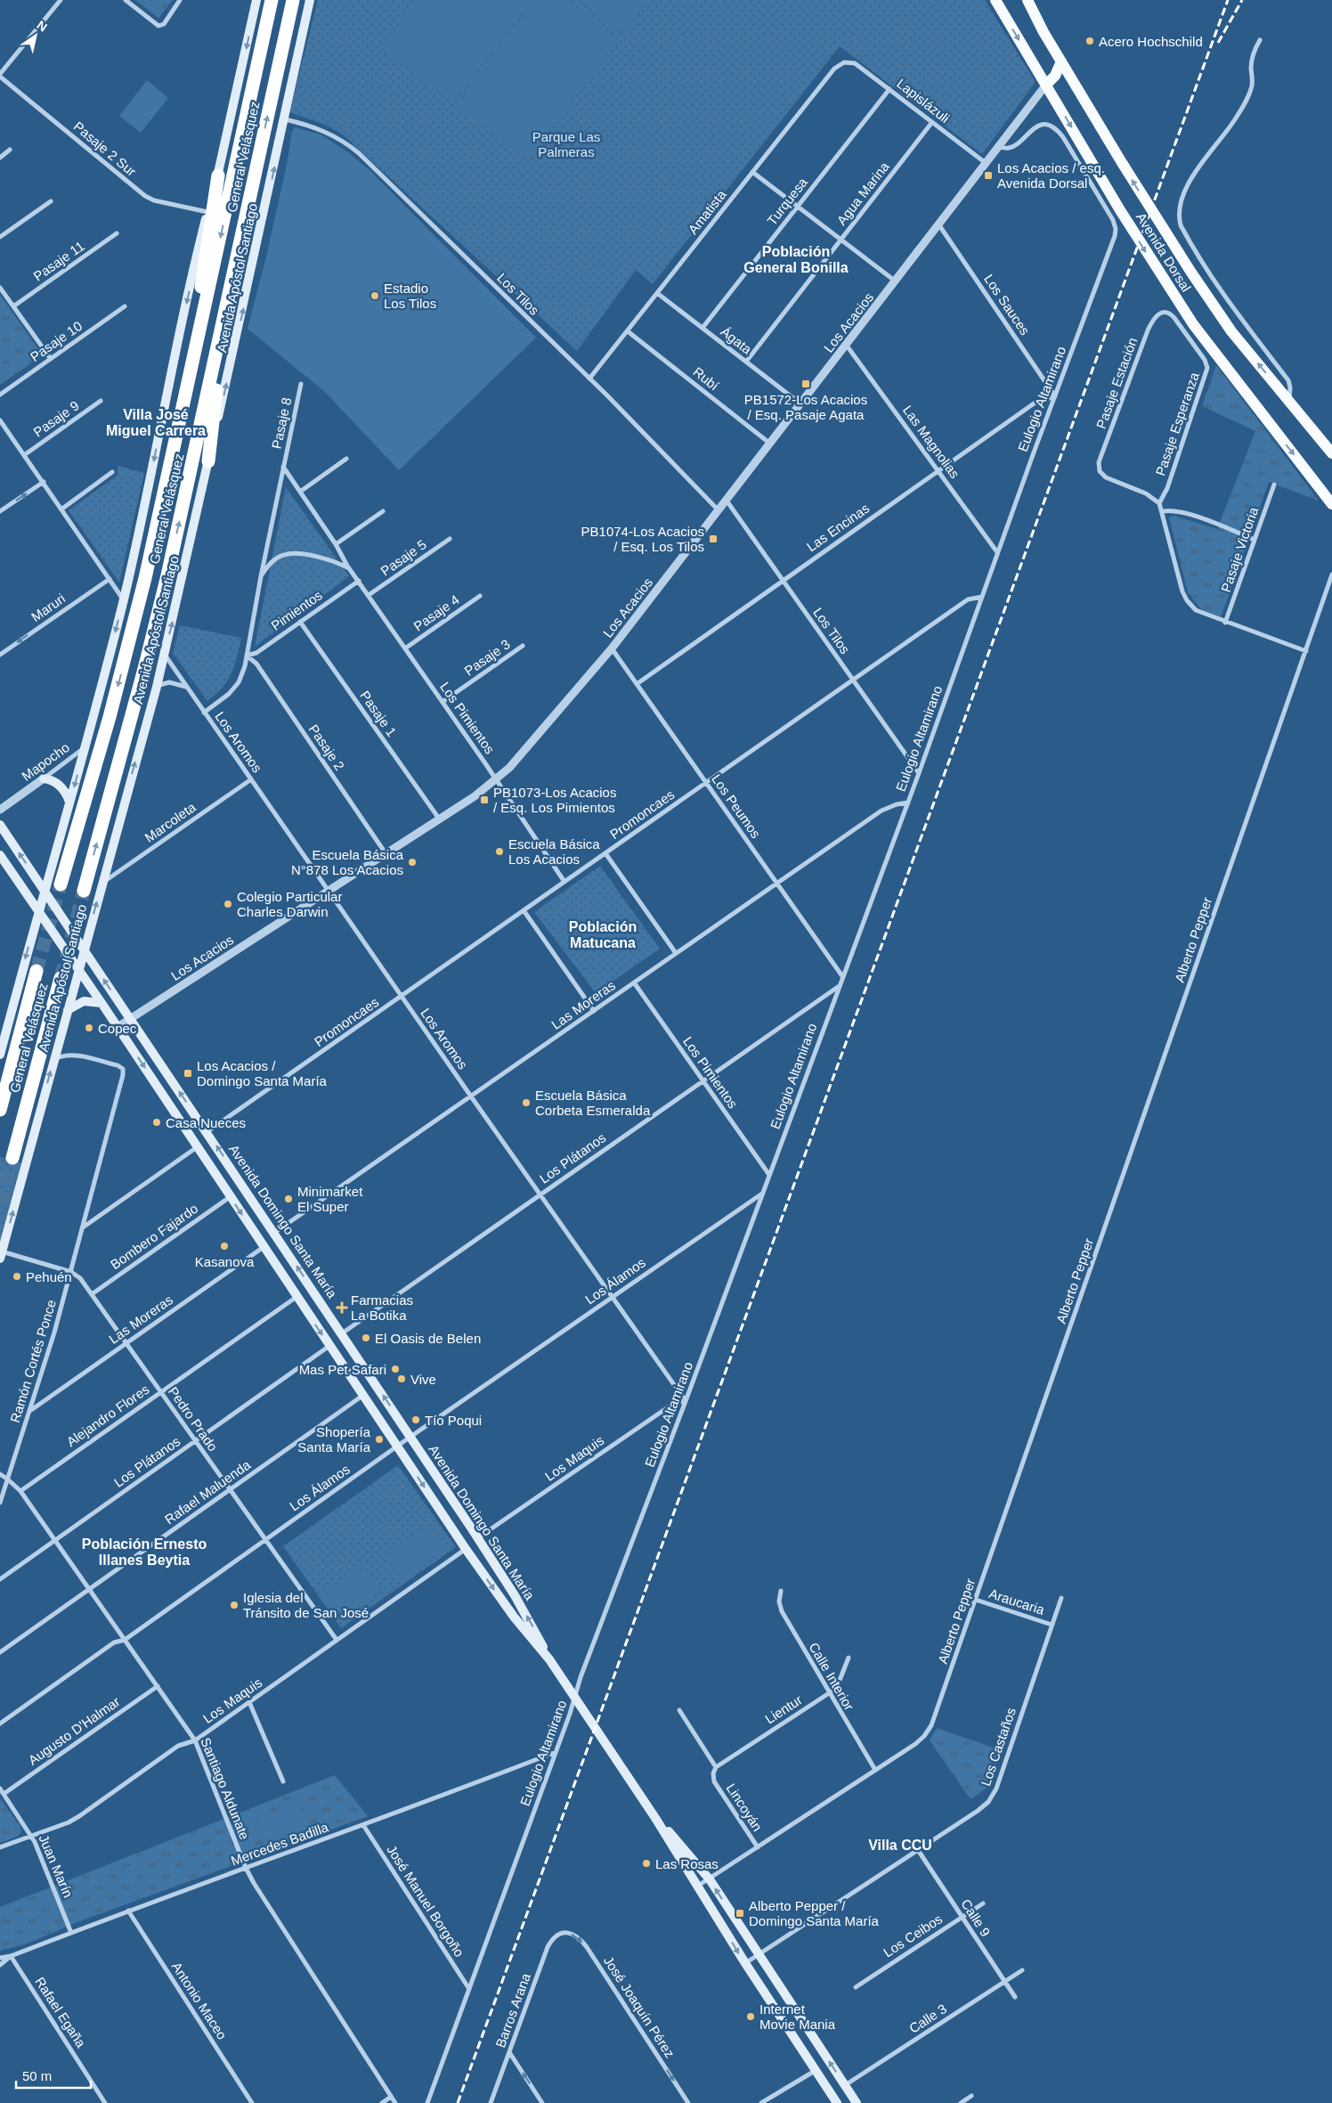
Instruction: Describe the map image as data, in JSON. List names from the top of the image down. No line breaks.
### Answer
{"streets":{"highway":["General Velásquez"],"main road":["Avenida Dorsal","Avenida Apóstol Santiago","Avenida Domingo Santa María"],"street":["Lapislázuli","Pasaje 2 Sur","Agua Marina","Turquesa","Amatista","Pasaje 11","Los Tilos","Los Sauces","Los Acacios","Ágata","Pasaje 10","Rubí","Pasaje Estación","Eulogio Altamirano","Pasaje 9","Pasaje 8","Pasaje Esperanza","Las Magnolias","Las Encinas","Pasaje Victoria","Pasaje 5","Maruri","Pimientos","Pasaje 4","Pasaje 3","Pasaje 1","Los Pimientos","Los Aromos","Pasaje 2","Mapocho","Los Peumos","Promoncaes","Marcoleta","Alberto Pepper","Las Moreras","Los Plátanos","Bombero Fajardo","Los Álamos","Ramón Cortés Ponce","Alejandro Flores","Pedro Prado","Los Maquis","Rafael Maluenda","Araucaria","Calle Interior","Lientur","Augusto D'Halmar","Los Castaños","Santiago Aldunate","Lincoyán","Mercedes Badilla","Juan Marín","José Manuel Borgoño","Calle 9","Los Ceibos","Antonio Maceo","José Joaquín Pérez","Barros Arana","Rafael Egaña","Calle 3"]},"crossings":[["Lapislázuli","Agua Marina"],["Lapislázuli","Turquesa"],["Lapislázuli","Amatista"],["Lapislázuli","Los Acacios"],["Agua Marina","Ágata"],["Turquesa","Ágata"],["Amatista","Los Tilos"],["Amatista","Ágata"],["Amatista","Rubí"],["Avenida Dorsal","Los Acacios"],["Avenida Apóstol Santiago","Los Tilos"],["Avenida Apóstol Santiago","Los Aromos"],["Avenida Apóstol Santiago","Marcoleta"],["Avenida Apóstol Santiago","Avenida Domingo Santa María"],["Avenida Apóstol Santiago","Ramón Cortés Ponce"],["Avenida Apóstol Santiago","Pedro Prado"],["Los Tilos","Los Acacios"],["Los Tilos","Eulogio Altamirano"],["Los Tilos","Las Encinas"],["Los Tilos","Promoncaes"],["Los Sauces","Los Acacios"],["Los Sauces","Eulogio Altamirano"],["Los Sauces","Las Encinas"],["Los Acacios","Ágata"],["Los Acacios","Rubí"],["Los Acacios","Eulogio Altamirano"],["Los Acacios","Las Magnolias"],["Los Acacios","Pasaje 1"],["Los Acacios","Los Pimientos"],["Los Acacios","Los Aromos"],["Los Acacios","Pasaje 2"],["Los Acacios","Los Peumos"],["Los Acacios","Avenida Domingo Santa María"],["Pasaje Estación","Pasaje Esperanza"],["Eulogio Altamirano","Las Magnolias"],["Eulogio Altamirano","Las Encinas"],["Eulogio Altamirano","Los Pimientos"],["Eulogio Altamirano","Los Aromos"],["Eulogio Altamirano","Los Peumos"],["Eulogio Altamirano","Promoncaes"],["Eulogio Altamirano","Las Moreras"],["Eulogio Altamirano","Los Plátanos"],["Eulogio Altamirano","Avenida Domingo Santa María"],["Eulogio Altamirano","Los Álamos"],["Eulogio Altamirano","Los Maquis"],["Eulogio Altamirano","Mercedes Badilla"],["Eulogio Altamirano","José Manuel Borgoño"],["Pasaje 8","Los Pimientos"],["Las Magnolias","Las Encinas"],["Las Encinas","Los Peumos"],["Pasaje 5","Los Pimientos"],["Pimientos","Pasaje 1"],["Pimientos","Los Pimientos"],["Pimientos","Pasaje 2"],["Pasaje 4","Los Pimientos"],["Pasaje 3","Los Pimientos"],["Los Pimientos","Promoncaes"],["Los Pimientos","Las Moreras"],["Los Pimientos","Los Plátanos"],["Los Aromos","Promoncaes"],["Los Aromos","Marcoleta"],["Los Aromos","Las Moreras"],["Los Aromos","Los Plátanos"],["Los Aromos","Los Álamos"],["Los Aromos","Los Maquis"],["Los Peumos","Promoncaes"],["Los Peumos","Las Moreras"],["Promoncaes","Avenida Domingo Santa María"],["Alberto Pepper","Avenida Domingo Santa María"],["Alberto Pepper","Araucaria"],["Alberto Pepper","Calle Interior"],["Alberto Pepper","Lincoyán"],["Las Moreras","Avenida Domingo Santa María"],["Las Moreras","Ramón Cortés Ponce"],["Las Moreras","Pedro Prado"],["Los Plátanos","Avenida Domingo Santa María"],["Los Plátanos","Pedro Prado"],["Los Plátanos","Santiago Aldunate"],["Avenida Domingo Santa María","Bombero Fajardo"],["Avenida Domingo Santa María","Los Álamos"],["Avenida Domingo Santa María","Alejandro Flores"],["Avenida Domingo Santa María","Los Maquis"],["Avenida Domingo Santa María","Rafael Maluenda"],["Avenida Domingo Santa María","Los Castaños"],["Avenida Domingo Santa María","Calle 3"],["Bombero Fajardo","Pedro Prado"],["Los Álamos","Pedro Prado"],["Los Álamos","Santiago Aldunate"],["Ramón Cortés Ponce","Pedro Prado"],["Ramón Cortés Ponce","Santiago Aldunate"],["Alejandro Flores","Pedro Prado"],["Alejandro Flores","Santiago Aldunate"],["Pedro Prado","Los Maquis"],["Pedro Prado","Rafael Maluenda"],["Los Maquis","Santiago Aldunate"],["Los Maquis","Juan Marín"],["Rafael Maluenda","Santiago Aldunate"],["Araucaria","Los Castaños"],["Calle Interior","Lientur"],["Lientur","Lincoyán"],["Augusto D'Halmar","Santiago Aldunate"],["Augusto D'Halmar","Juan Marín"],["Los Castaños","Calle 9"],["Santiago Aldunate","Mercedes Badilla"],["Mercedes Badilla","Juan Marín"],["Mercedes Badilla","José Manuel Borgoño"],["Mercedes Badilla","Antonio Maceo"],["Mercedes Badilla","Rafael Egaña"],["Calle 9","Los Ceibos"],["Calle 9","Calle 3"],["José Joaquín Pérez","Barros Arana"]],"one_way":["Maruri","José Joaquín Pérez"],"districts":["Población General Bonilla","Villa José Miguel Carrera","Población Matucana","Población Ernesto Illanes Beytia","Villa CCU"],"parks":["Parque Las Palmeras"],"places":{"other":["Acero Hochschild","Estadio Los Tilos","Escuela Básica Los Acacios","Escuela Básica N°878 Los Acacios","Colegio Particular Charles Darwin","Copec","Escuela Básica Corbeta Esmeralda","Casa Nueces","Minimarket El Super","Kasanova","Pehuén","El Oasis de Belen","Mas Pet Safari","Vive","Tío Poqui","Shopería Santa María","Iglesia del Tránsito de San José","Las Rosas","Internet Movie Mania"],"transit":["Los Acacios / esq. Avenida Dorsal","PB1572-Los Acacios / Esq. Pasaje Agata","PB1074-Los Acacios / Esq. Los Tilos","PB1073-Los Acacios / Esq. Los Pimientos","Los Acacios / Domingo Santa María","Alberto Pepper / Domingo Santa María"],"health":["Farmacias La Botika"]},"scale_bar":"50 m","north":"top right"}
